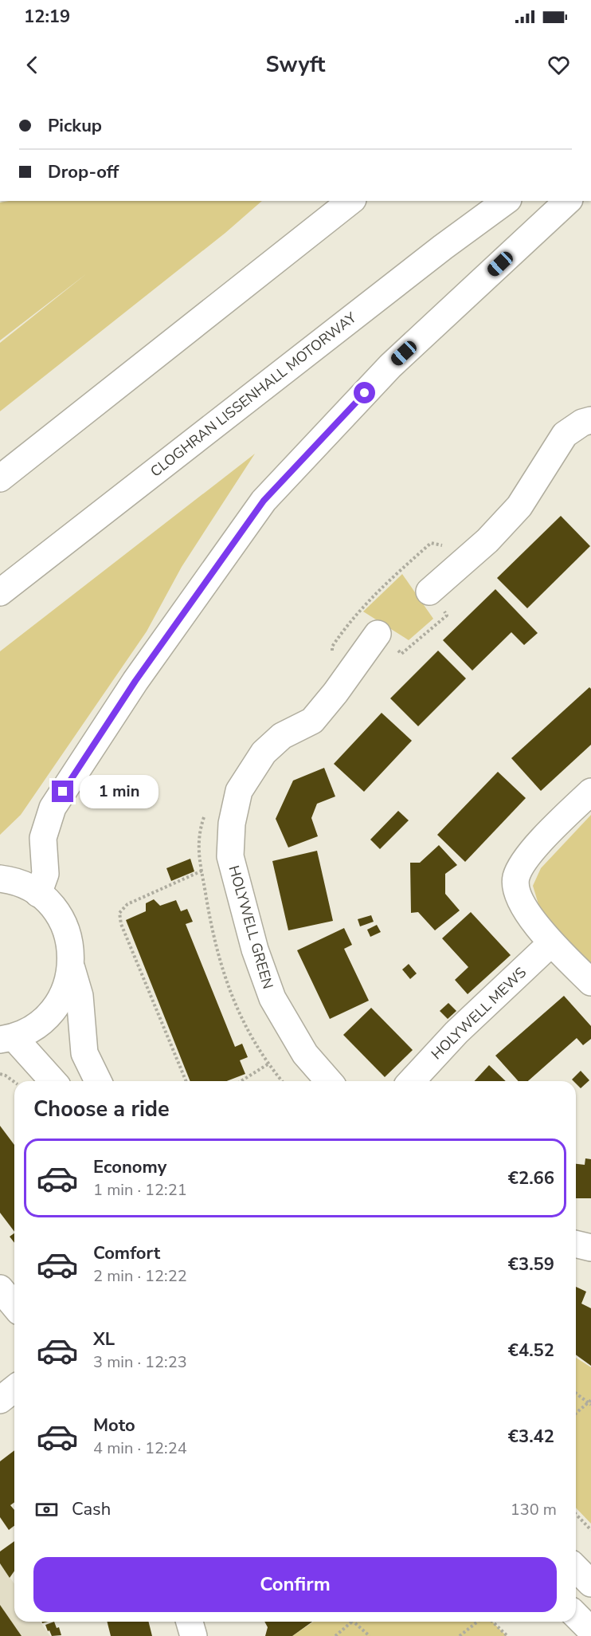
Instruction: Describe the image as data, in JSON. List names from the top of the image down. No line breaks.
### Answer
{"streets":{"main road":["CLOGHRAN LISSENHALL MOTORWAY","HOLYWELL GREEN","HOLYWELL MEWS"]},"page":{"status":"12:19","header":"Swyft","banner":["Pickup","Drop-off"],"bubble":"1 min","heading":"Choose a ride","list":[{"name":"Economy","note":"1 min · 12:21","value":"€2.66"},{"name":"Comfort","note":"2 min · 12:22","value":"€3.59"},{"name":"XL","note":"3 min · 12:23","value":"€4.52"},{"name":"Moto","note":"4 min · 12:24","value":"€3.42"}],"pay":["Cash","130 m"],"buttons":"Confirm"}}
